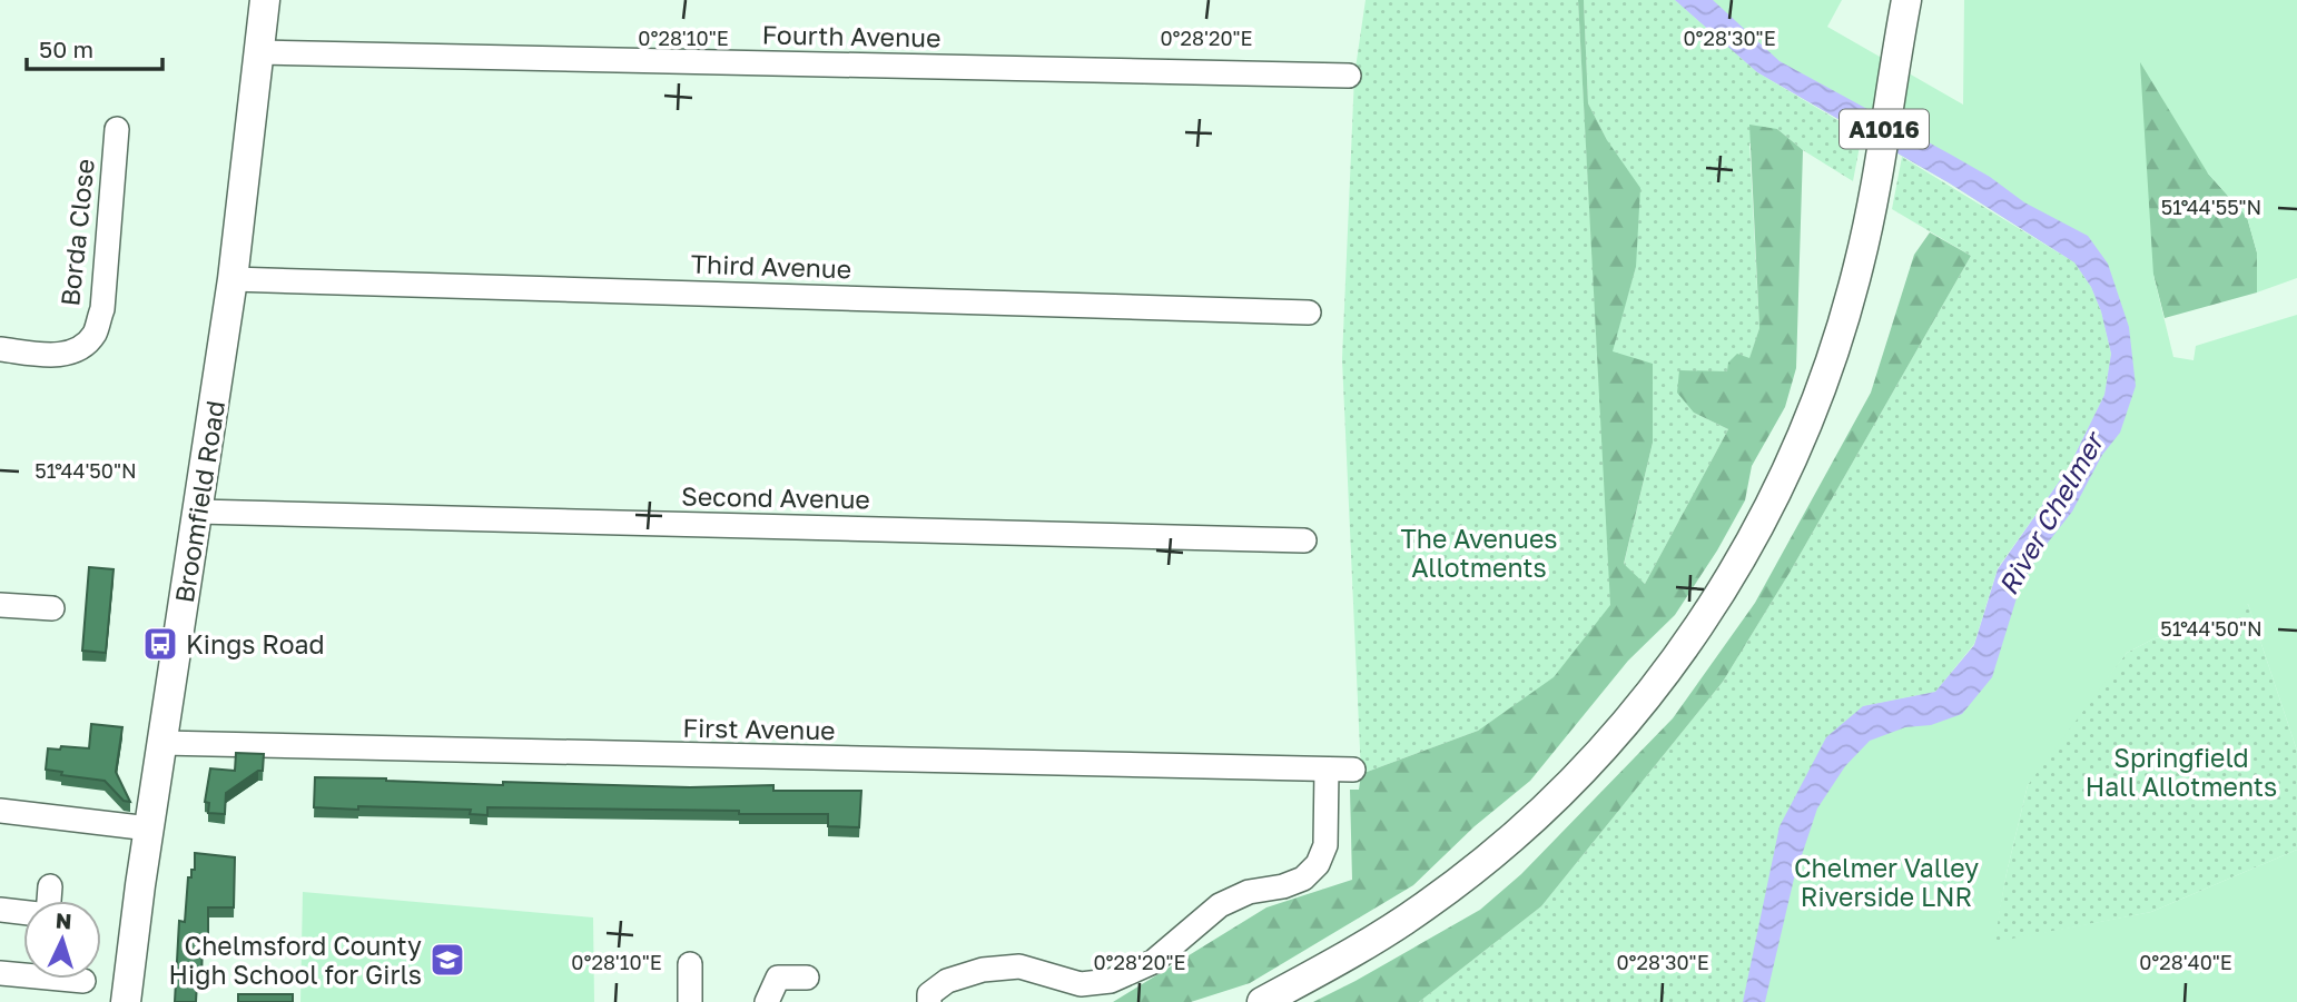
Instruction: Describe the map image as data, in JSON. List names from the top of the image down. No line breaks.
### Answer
{"streets":{"main road":["A1016","Broomfield Road"],"street":["Fourth Avenue","Borda Close","Third Avenue","Second Avenue","First Avenue"]},"crossings":[["Fourth Avenue","Broomfield Road"],["Third Avenue","Broomfield Road"],["Second Avenue","Broomfield Road"],["Broomfield Road","First Avenue"]],"water":["River Chelmer"],"parks":["The Avenues Allotments","Springfield Hall Allotments","Chelmer Valley Riverside LNR"],"places":{"bus stop":["Kings Road"],"school or university":["Chelmsford County High School for Girls"]},"scale_bar":"50 m","north":"top","coordinates":["0°28'10\"E","0°28'20\"E","0°28'30\"E","51°44'55\"N","51°44'50\"N","0°28'40\"E"]}
